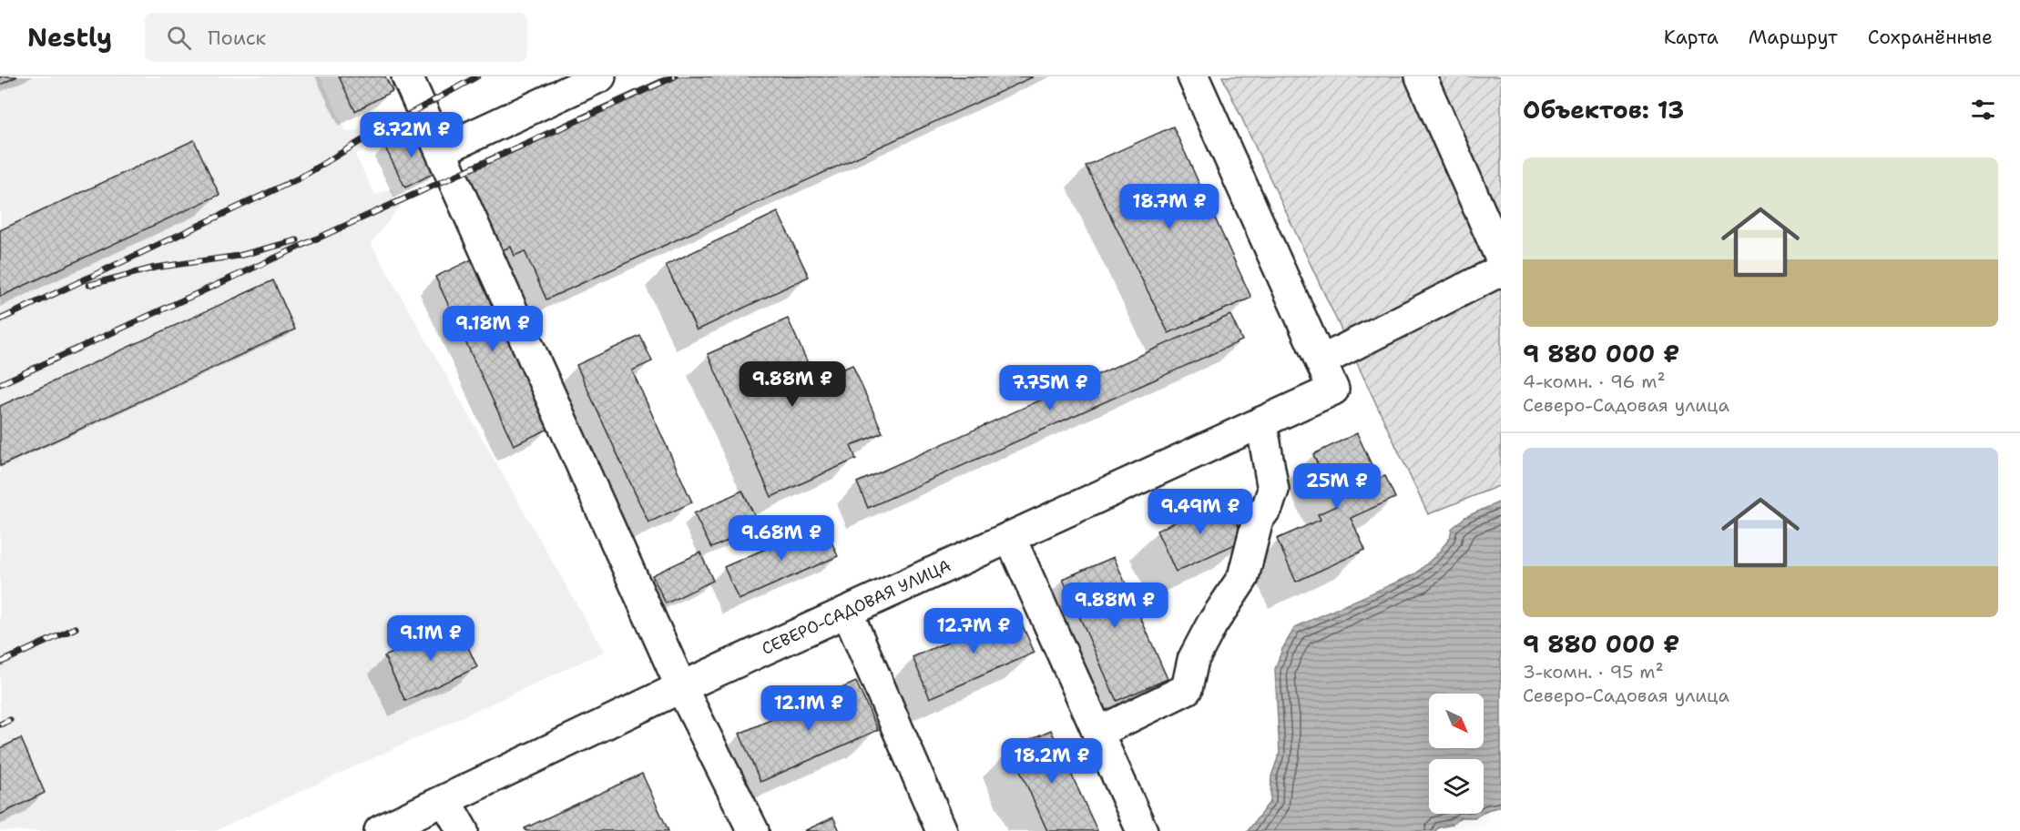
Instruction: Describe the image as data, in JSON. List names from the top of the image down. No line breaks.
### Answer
{"streets":{"street":["СЕВЕРО-САДОВАЯ УЛИЦА"]},"north":"bottom right","page":{"header":"Nestly","search":"Поиск","nav":["Карта","Маршрут","Сохранённые"],"heading":"Объектов: 13","price":["8.72M ₽","18.7M ₽","9.18M ₽","9.88M ₽","7.75M ₽","25M ₽","9.49M ₽","9.68M ₽","9.88M ₽","12.7M ₽","9.1M ₽","12.1M ₽","18.2M ₽"],"list":[{"name":"9 880 000 ₽","note":"4-комн. · 96 m² · Северо-Садовая улица"},{"name":"9 880 000 ₽","note":"3-комн. · 95 m² · Северо-Садовая улица"}]}}
